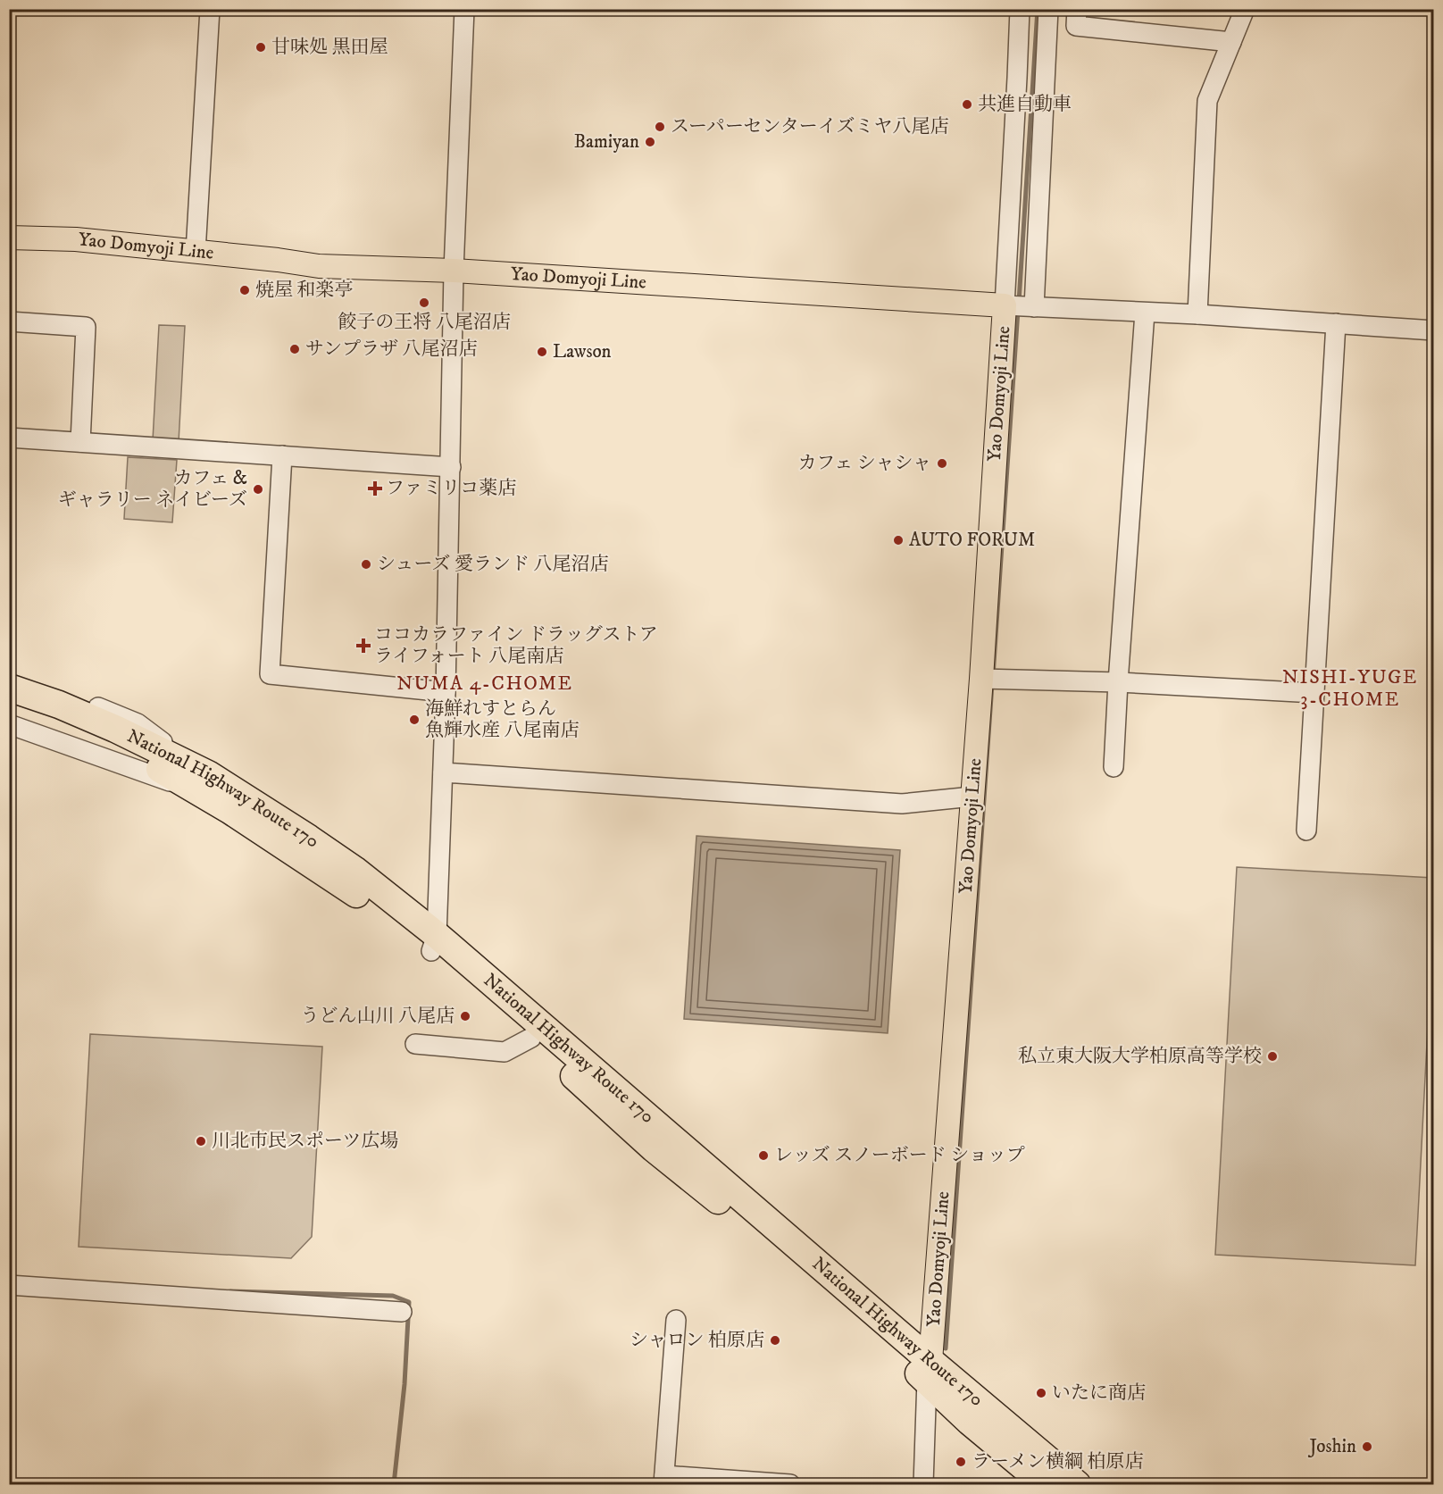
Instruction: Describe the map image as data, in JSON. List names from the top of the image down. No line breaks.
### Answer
{"streets":{"highway":["National Highway Route 170"],"main road":["Yao Domyoji Line"]},"crossings":[["Yao Domyoji Line","National Highway Route 170"]],"districts":["NISHI-YUGE 3-CHOME","NUMA 4-CHOME"],"places":{"other":["甘味処 黒田屋","共進自動車","スーパーセンターイズミヤ八尾店","Bamiyan","焼屋 和楽亭","餃子の王将 八尾沼店","サンプラザ 八尾沼店","Lawson","カフェ シャシャ","カフェ & ギャラリー ネイビーズ","AUTO FORUM","シューズ 愛ランド 八尾沼店","海鮮れすとらん 魚輝水産 八尾南店","うどん山川 八尾店","私立東大阪大学柏原高等学校","川北市民スポーツ広場","レッズ スノーボード ショップ","シャロン 柏原店","いたに商店","Joshin","ラーメン横綱 柏原店"],"health":["ファミリコ薬店","ココカラファイン ドラッグストア ライフォート 八尾南店"]}}
